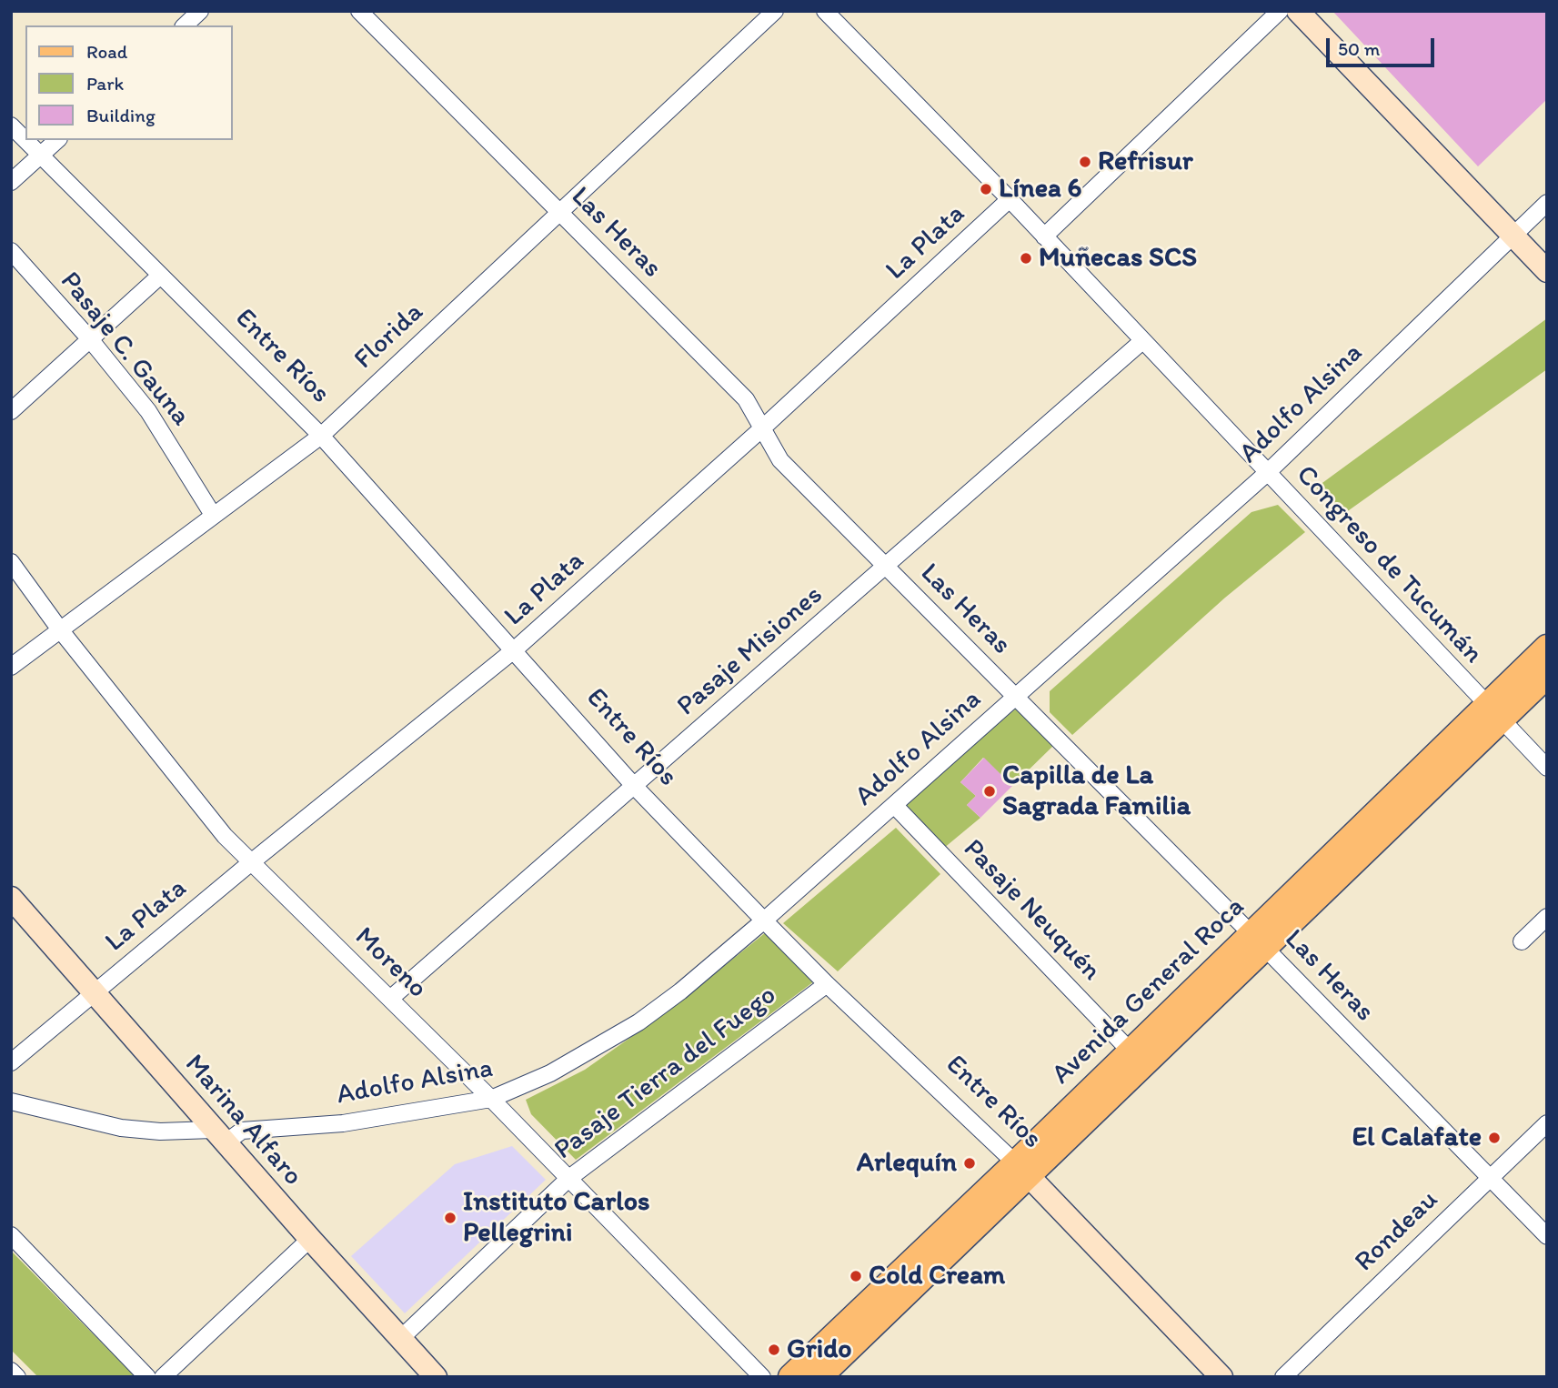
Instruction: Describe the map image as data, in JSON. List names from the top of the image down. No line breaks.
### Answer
{"streets":{"main road":["Avenida General Roca"],"street":["Las Heras","La Plata","Florida","Pasaje C. Gauna","Entre Ríos","Adolfo Alsina","Congreso de Tucumán","Pasaje Misiones","Pasaje Neuquén","Moreno","Pasaje Tierra del Fuego","Marina Alfaro","Rondeau"]},"crossings":[["Las Heras","La Plata"],["Las Heras","Florida"],["Las Heras","Adolfo Alsina"],["Las Heras","Pasaje Misiones"],["Las Heras","Avenida General Roca"],["Las Heras","Rondeau"],["La Plata","Entre Ríos"],["La Plata","Congreso de Tucumán"],["La Plata","Moreno"],["La Plata","Marina Alfaro"],["Florida","Pasaje C. Gauna"],["Florida","Entre Ríos"],["Florida","Moreno"],["Entre Ríos","Adolfo Alsina"],["Entre Ríos","Pasaje Misiones"],["Entre Ríos","Avenida General Roca"],["Entre Ríos","Pasaje Tierra del Fuego"],["Adolfo Alsina","Congreso de Tucumán"],["Adolfo Alsina","Pasaje Neuquén"],["Adolfo Alsina","Moreno"],["Adolfo Alsina","Marina Alfaro"],["Congreso de Tucumán","Pasaje Misiones"],["Congreso de Tucumán","Avenida General Roca"],["Pasaje Misiones","Moreno"],["Pasaje Neuquén","Avenida General Roca"],["Moreno","Pasaje Tierra del Fuego"],["Pasaje Tierra del Fuego","Marina Alfaro"]],"places":["Refrisur","Línea 6","Muñecas SCS","Capilla de La Sagrada Familia","El Calafate","Arlequín","Instituto Carlos Pellegrini","Cold Cream","Grido"],"legend":["Road","Park","Building"],"scale_bar":"50 m"}
